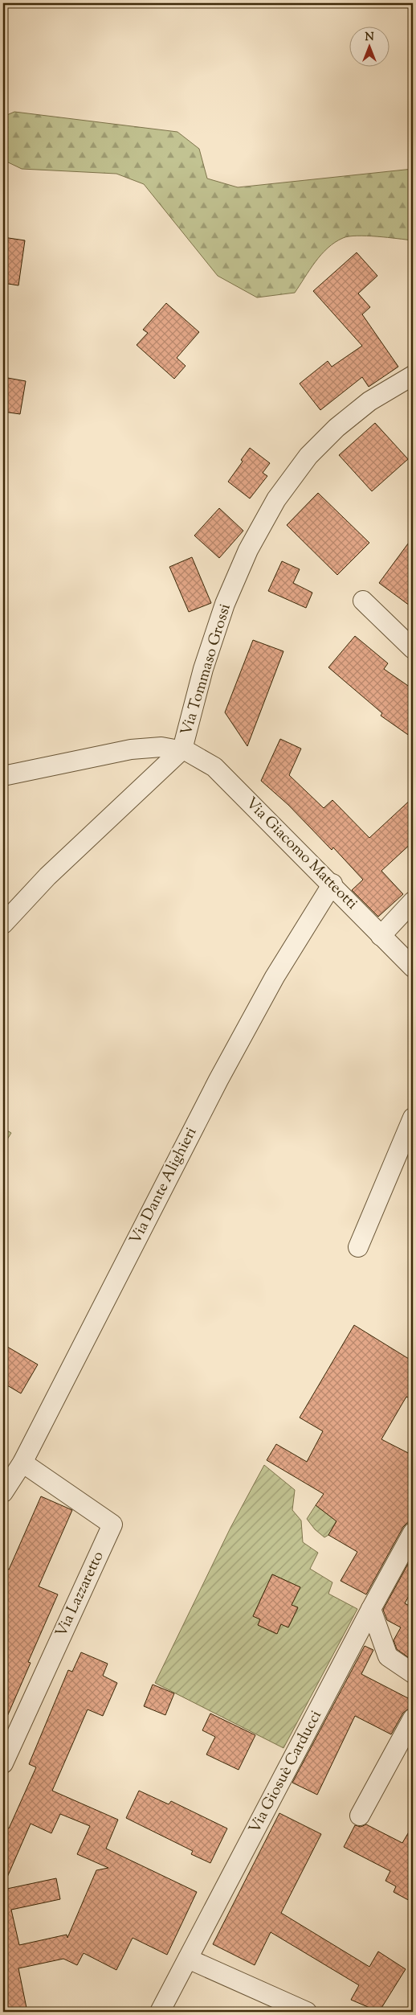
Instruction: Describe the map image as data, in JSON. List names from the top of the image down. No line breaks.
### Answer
{"streets":{"street":["Via Tommaso Grossi","Via Giacomo Matteotti","Via Dante Alighieri","Via Lazzaretto","Via Giosuè Carducci"]},"crossings":[["Via Tommaso Grossi","Via Giacomo Matteotti"],["Via Giacomo Matteotti","Via Dante Alighieri"],["Via Dante Alighieri","Via Lazzaretto"]],"north":"top"}
